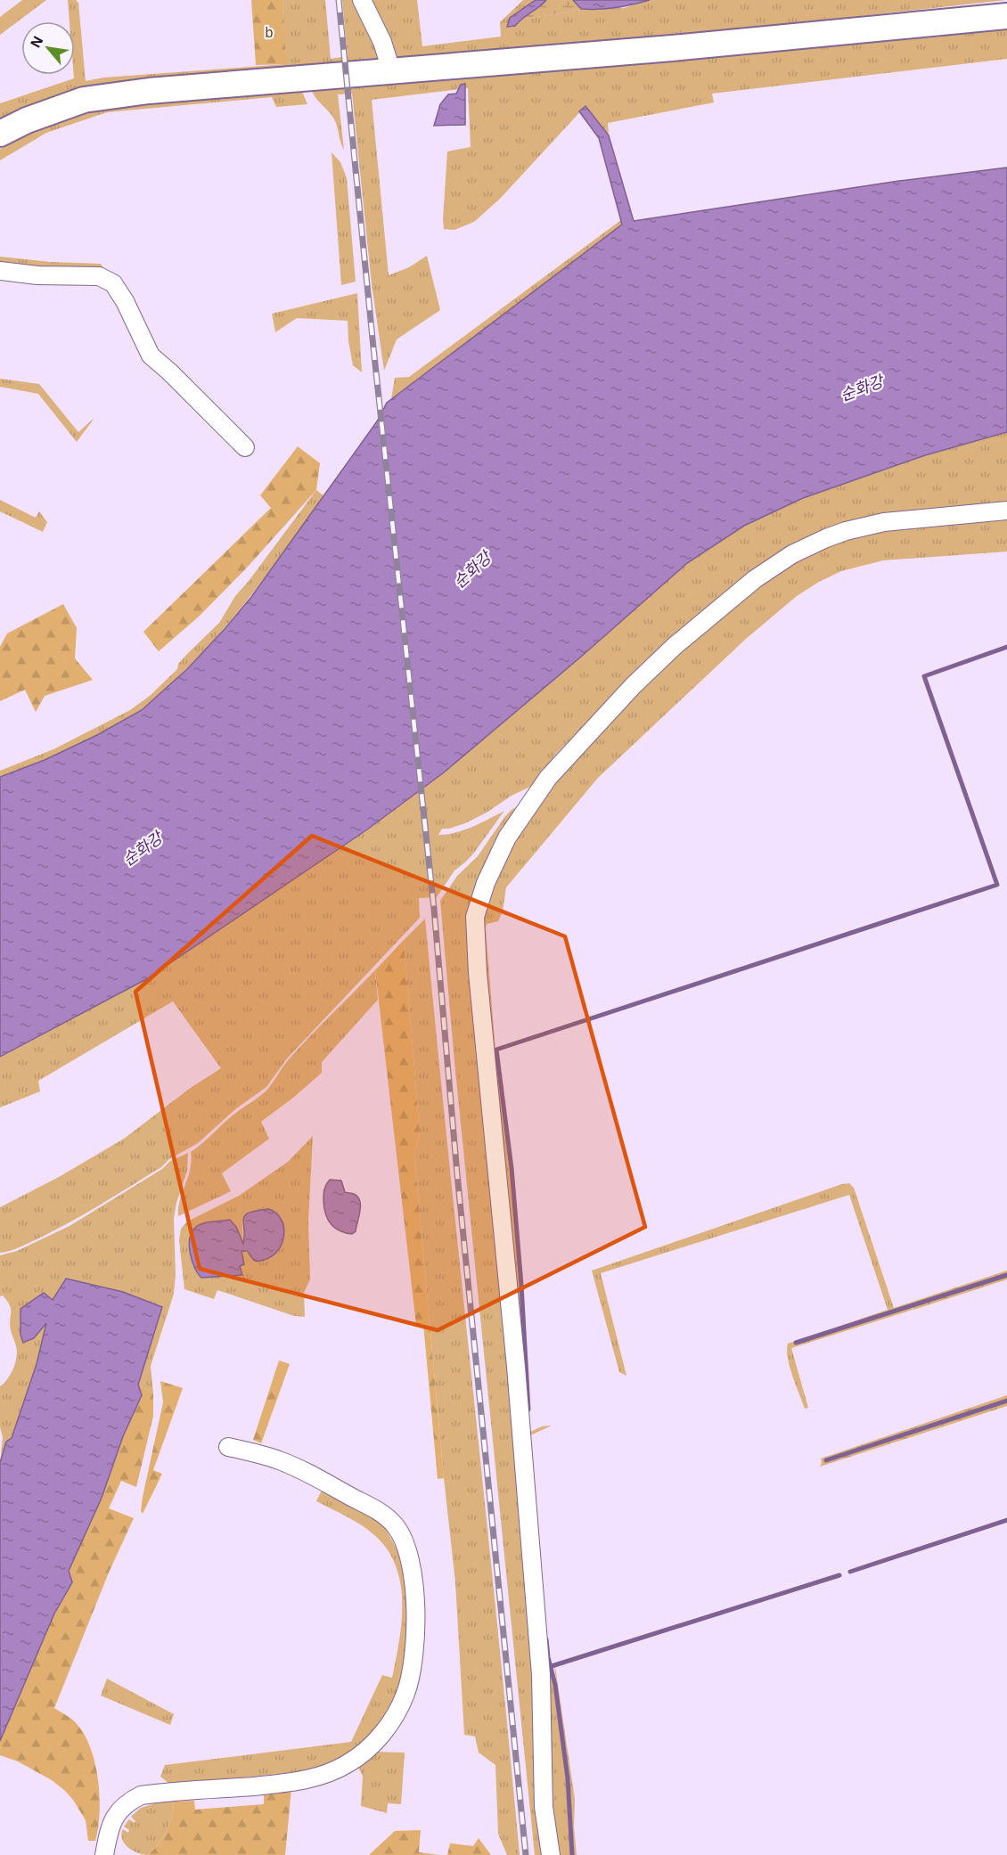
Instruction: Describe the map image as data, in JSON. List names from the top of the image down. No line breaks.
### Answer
{"water":["순화강"],"parks":["b"],"north":"top left"}
